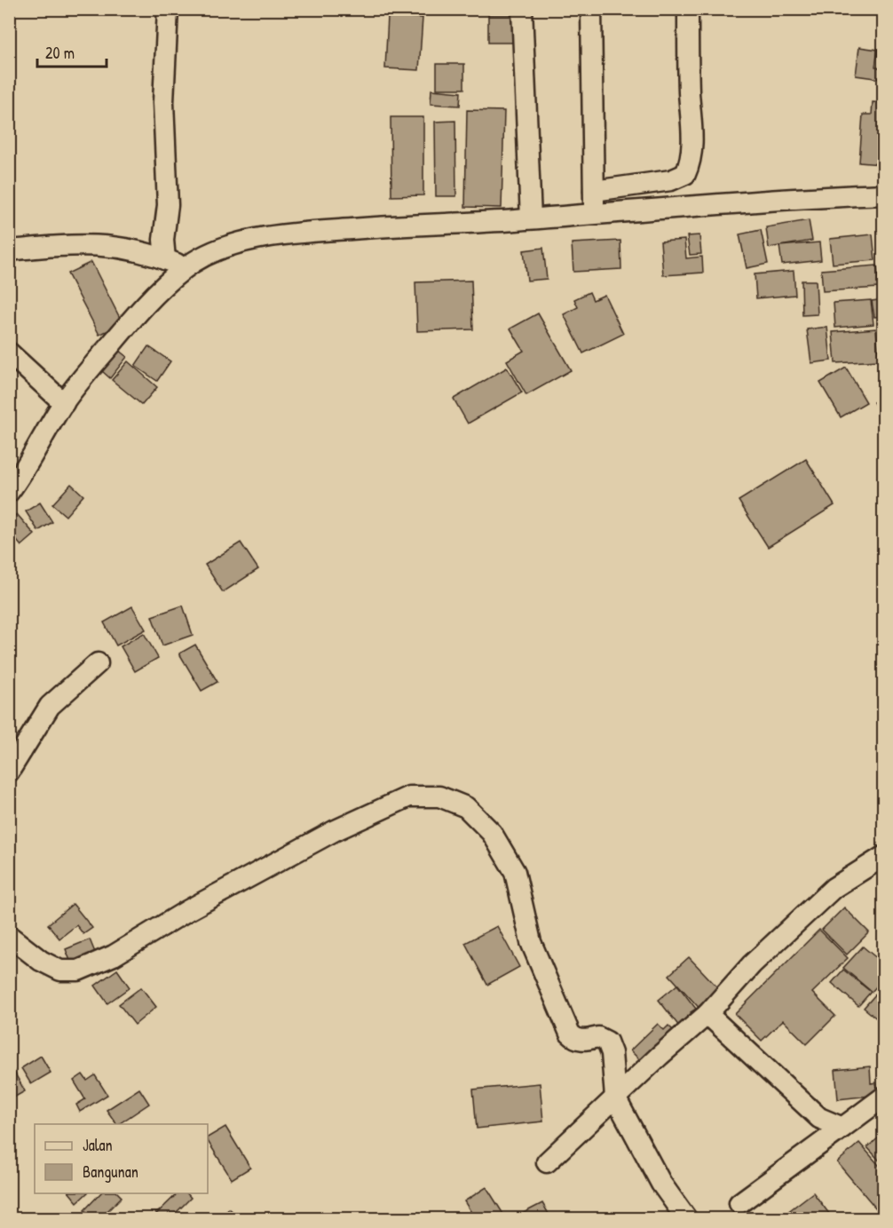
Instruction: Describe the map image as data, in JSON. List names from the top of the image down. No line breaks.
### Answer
{"legend":["Jalan","Bangunan"],"scale_bar":"20 m"}
